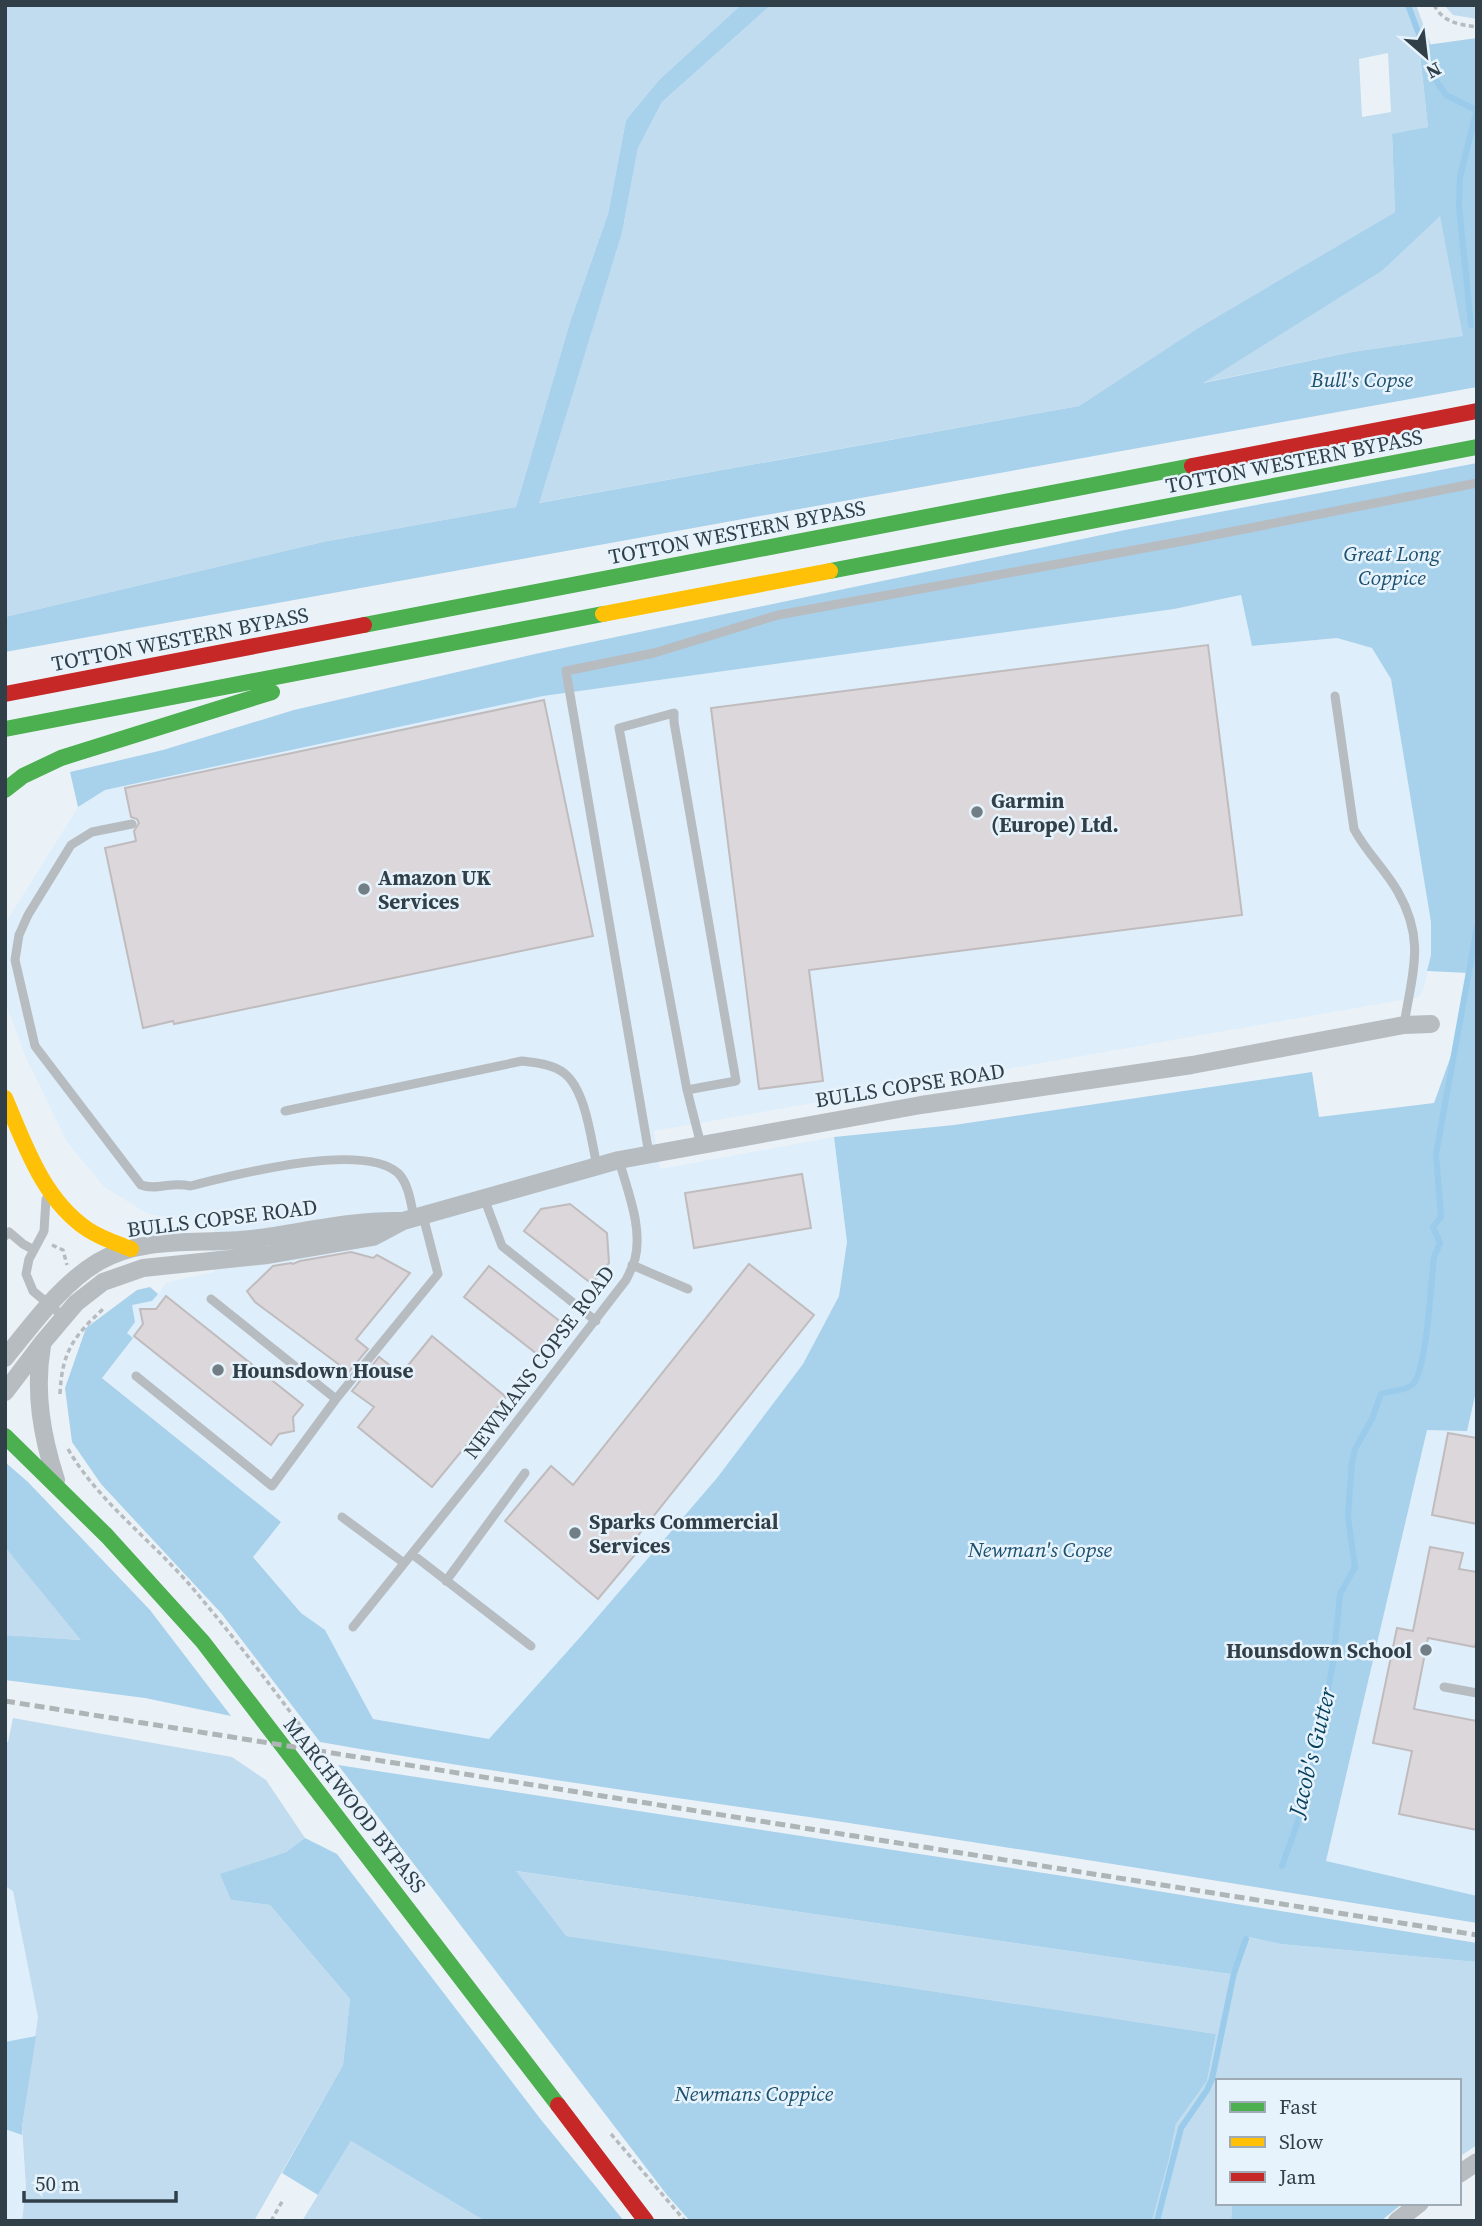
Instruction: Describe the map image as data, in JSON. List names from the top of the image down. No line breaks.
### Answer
{"streets":{"main road":["TOTTON WESTERN BYPASS","MARCHWOOD BYPASS"],"street":["BULLS COPSE ROAD"],"lane":["NEWMANS COPSE ROAD"]},"crossings":[["BULLS COPSE ROAD","NEWMANS COPSE ROAD"]],"water":["Jacob's Gutter"],"parks":["Bull's Copse","Great Long Coppice","Newman's Copse","Newmans Coppice"],"places":["Garmin (Europe) Ltd.","Amazon UK Services","Hounsdown House","Sparks Commercial Services","Hounsdown School"],"legend":["Fast","Slow","Jam"],"scale_bar":"50 m","north":"bottom right"}
